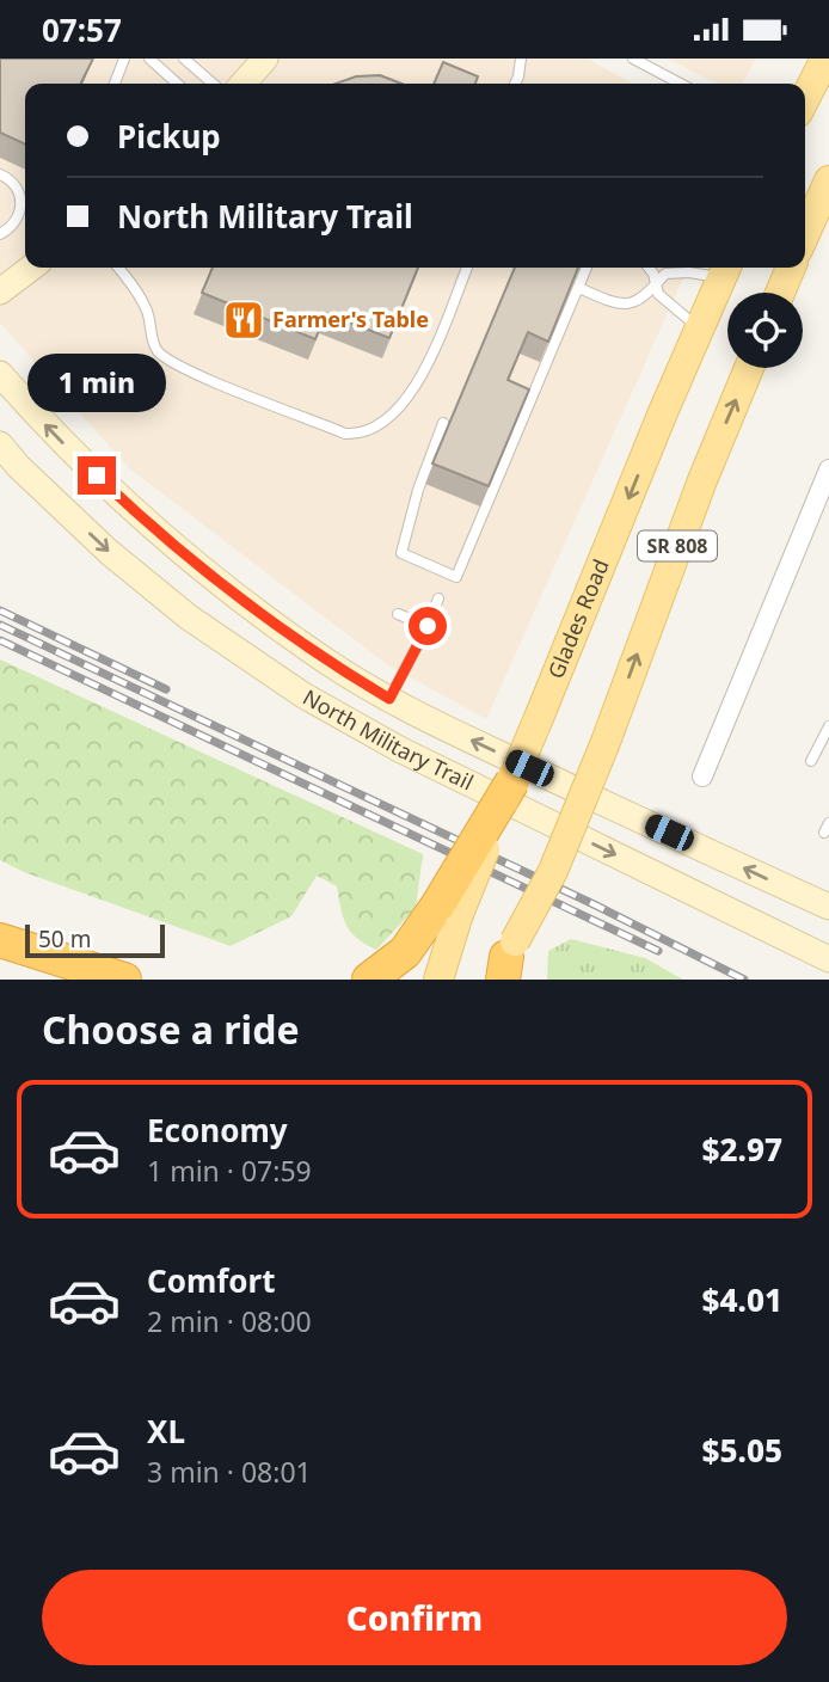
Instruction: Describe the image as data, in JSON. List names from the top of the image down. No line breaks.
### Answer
{"streets":{"main road":["SR 808","Glades Road","North Military Trail"]},"places":{"restaurant":["Farmer's Table"]},"scale_bar":"50 m","page":{"status":"07:57","banner":["Pickup","North Military Trail"],"bubble":"1 min","scale":"50 m","heading":"Choose a ride","list":[{"name":"Economy","note":"1 min · 07:59","value":"$2.97"},{"name":"Comfort","note":"2 min · 08:00","value":"$4.01"},{"name":"XL","note":"3 min · 08:01","value":"$5.05"}],"buttons":"Confirm"}}
